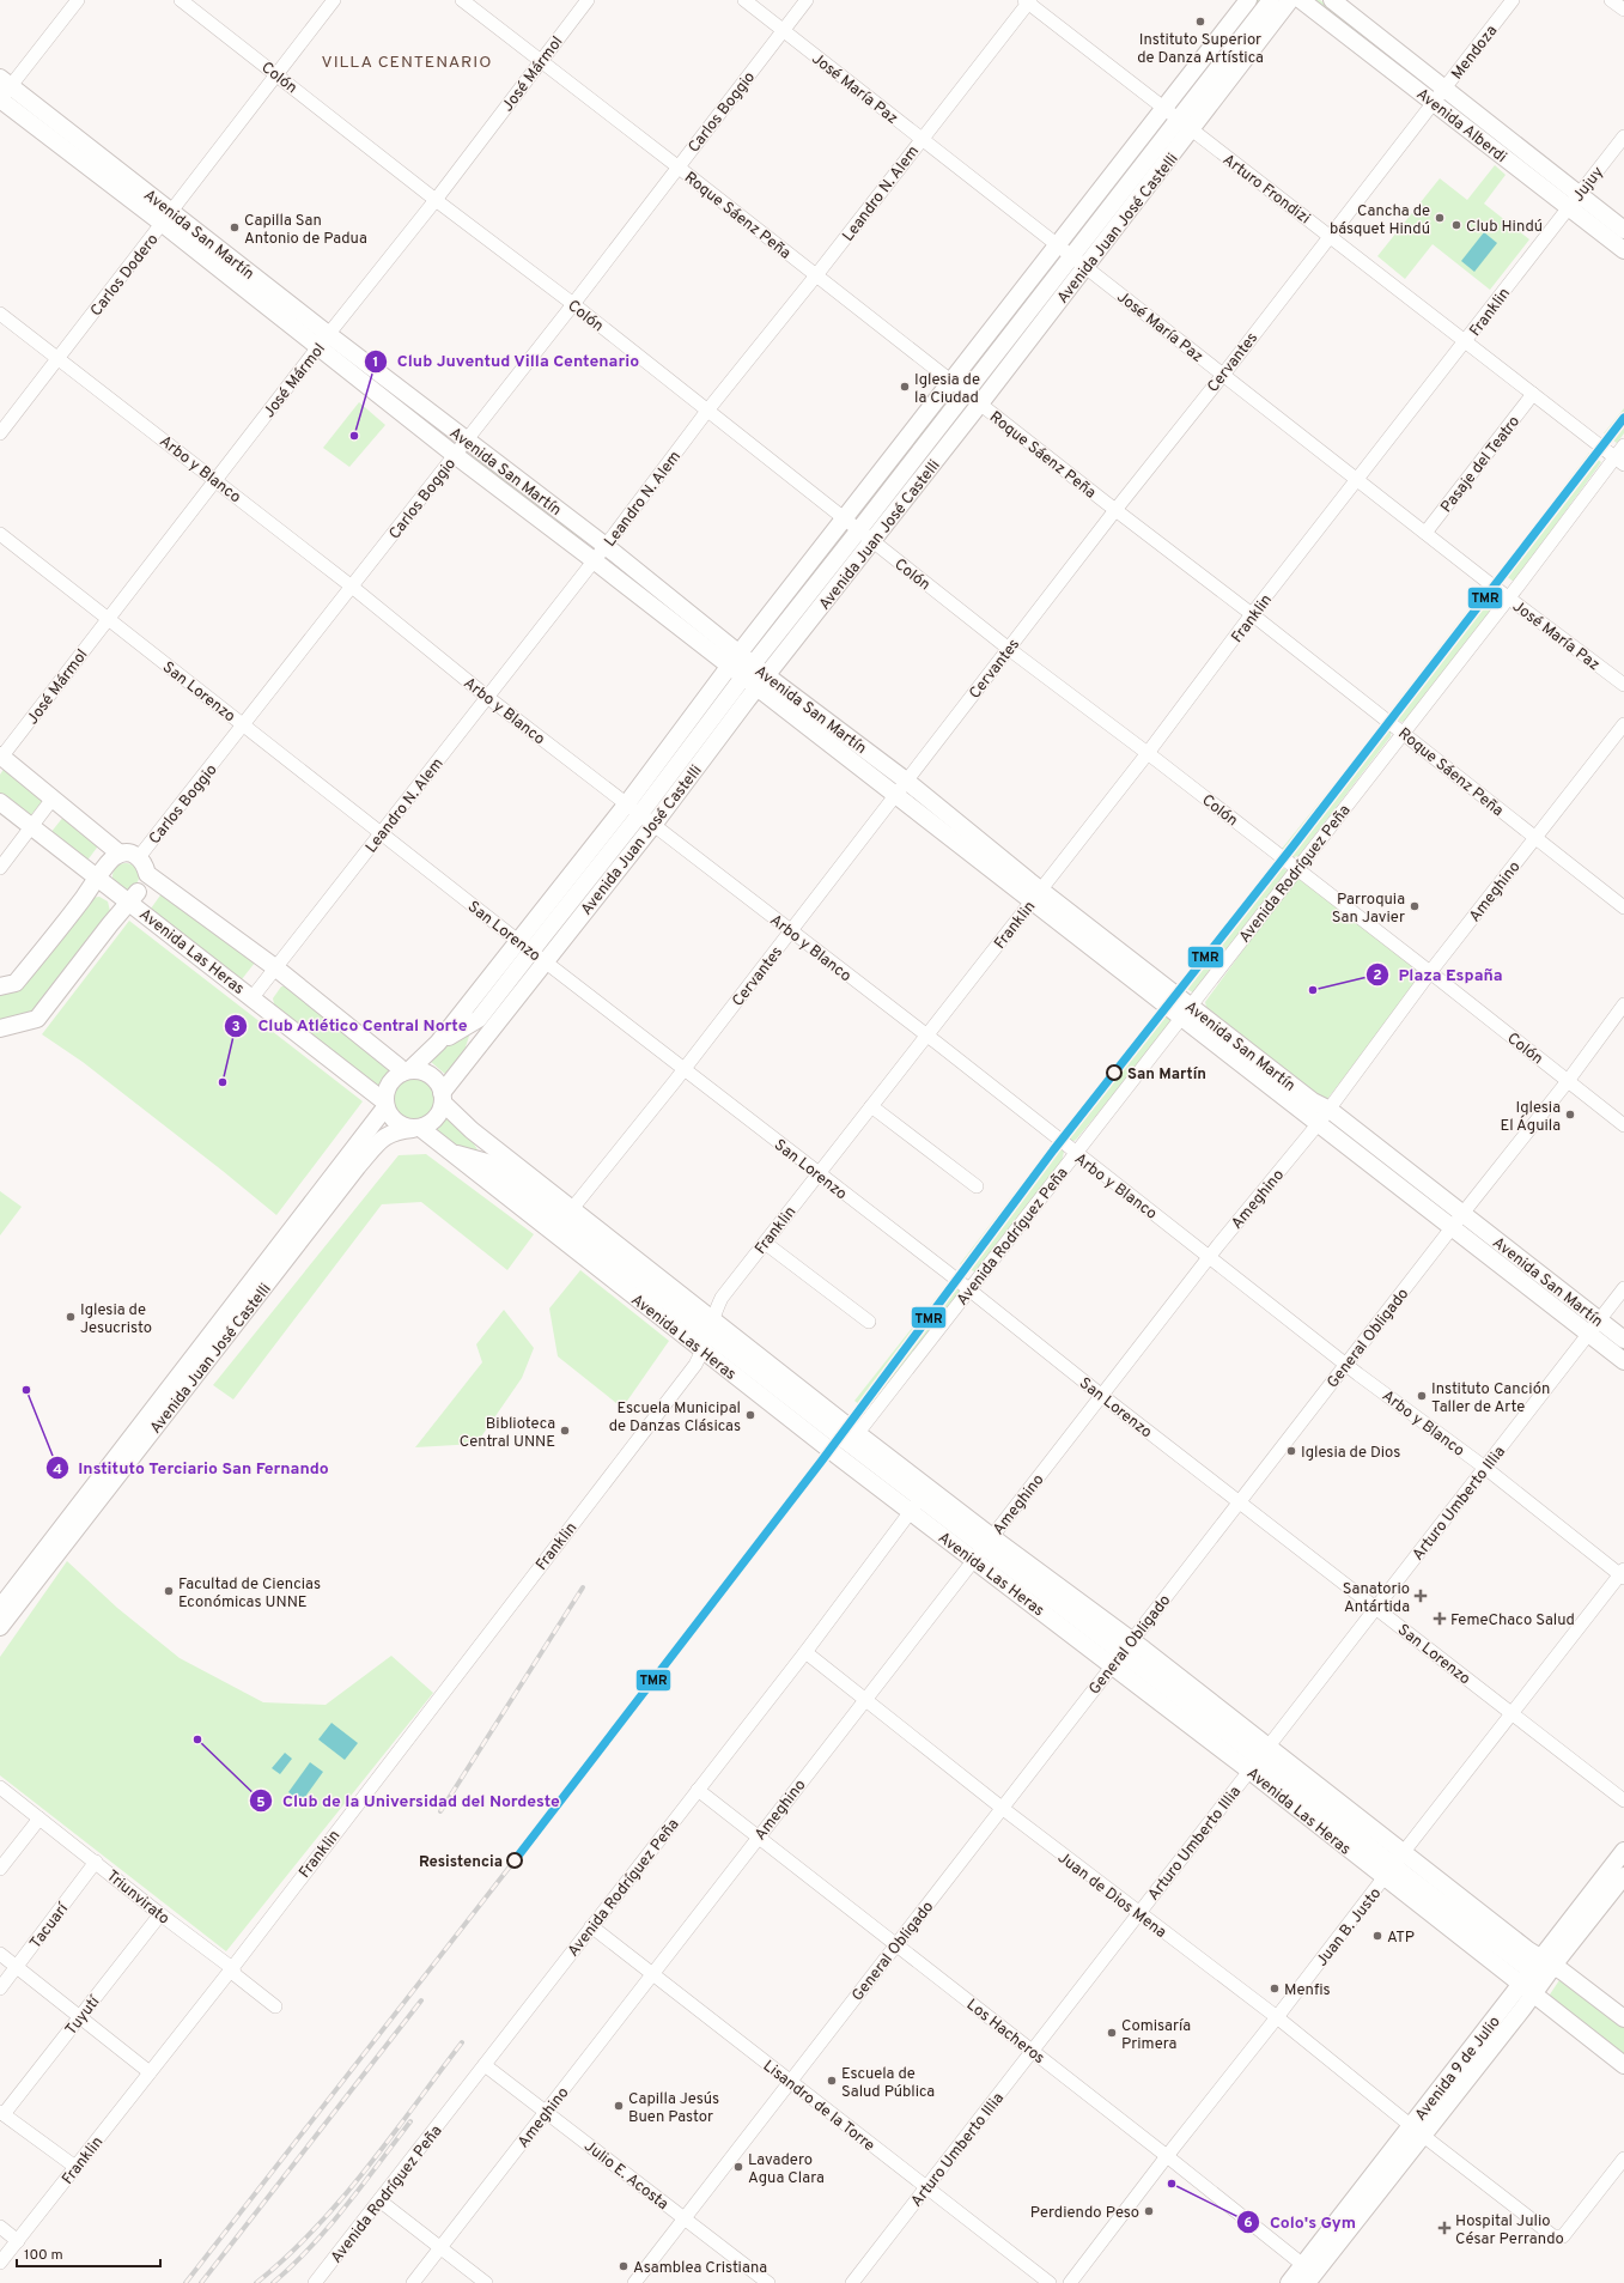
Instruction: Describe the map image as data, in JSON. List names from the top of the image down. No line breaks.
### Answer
{"streets":{"main road":["Avenida Alberdi","Avenida Juan José Castelli","Avenida San Martín","Avenida Las Heras","Avenida 9 de Julio"],"street":["Mendoza","José Mármol","Colón","José María Paz","Carlos Boggio","Jujuy","Arturo Frondizi","Leandro N. Alem","Roque Sáenz Peña","Carlos Dodero","Franklin","Cervantes","Pasaje del Teatro","Arbo y Blanco","San Lorenzo","Avenida Rodríguez Peña","Ameghino","General Obligado","Arturo Umberto Illia","Juan de Dios Mena","Triunvirato","Tacuarí","Juan B. Justo","Tuyutí","Los Hacheros","Lisandro de la Torre","Julio E. Acosta"]},"crossings":[["Mendoza","Avenida Alberdi"],["Mendoza","Cervantes"],["José Mármol","Colón"],["José Mármol","Roque Sáenz Peña"],["José Mármol","Avenida San Martín"],["José Mármol","Arbo y Blanco"],["José Mármol","San Lorenzo"],["Colón","Carlos Boggio"],["Colón","Leandro N. Alem"],["Colón","Avenida Juan José Castelli"],["Colón","Carlos Dodero"],["Colón","Franklin"],["Colón","Cervantes"],["Colón","Avenida Rodríguez Peña"],["Colón","Ameghino"],["Colón","General Obligado"],["José María Paz","Carlos Boggio"],["José María Paz","Leandro N. Alem"],["José María Paz","Avenida Juan José Castelli"],["José María Paz","Franklin"],["José María Paz","Cervantes"],["José María Paz","Pasaje del Teatro"],["José María Paz","Avenida Rodríguez Peña"],["Carlos Boggio","Roque Sáenz Peña"],["Carlos Boggio","Avenida San Martín"],["Carlos Boggio","Arbo y Blanco"],["Carlos Boggio","San Lorenzo"],["Avenida Alberdi","Jujuy"],["Avenida Alberdi","Franklin"],["Avenida Alberdi","Cervantes"],["Jujuy","Franklin"],["Arturo Frondizi","Leandro N. Alem"],["Arturo Frondizi","Avenida Juan José Castelli"],["Arturo Frondizi","Franklin"],["Arturo Frondizi","Cervantes"],["Arturo Frondizi","Pasaje del Teatro"],["Arturo Frondizi","Avenida Rodríguez Peña"],["Leandro N. Alem","Roque Sáenz Peña"],["Leandro N. Alem","Avenida San Martín"],["Leandro N. Alem","Arbo y Blanco"],["Leandro N. Alem","San Lorenzo"],["Leandro N. Alem","Avenida Las Heras"],["Roque Sáenz Peña","Avenida Juan José Castelli"],["Roque Sáenz Peña","Franklin"],["Roque Sáenz Peña","Cervantes"],["Roque Sáenz Peña","Avenida Rodríguez Peña"],["Roque Sáenz Peña","Ameghino"],["Avenida Juan José Castelli","Avenida San Martín"],["Avenida Juan José Castelli","Arbo y Blanco"],["Avenida Juan José Castelli","San Lorenzo"],["Avenida Juan José Castelli","Avenida Las Heras"],["Avenida San Martín","Carlos Dodero"],["Avenida San Martín","Franklin"],["Avenida San Martín","Cervantes"],["Avenida San Martín","Avenida Rodríguez Peña"],["Avenida San Martín","Ameghino"],["Avenida San Martín","General Obligado"],["Avenida San Martín","Arturo Umberto Illia"],["Carlos Dodero","Arbo y Blanco"],["Franklin","Arbo y Blanco"],["Franklin","San Lorenzo"],["Franklin","Avenida Las Heras"],["Franklin","Triunvirato"],["Cervantes","Arbo y Blanco"],["Cervantes","San Lorenzo"],["Cervantes","Avenida Las Heras"],["Arbo y Blanco","Avenida Rodríguez Peña"],["Arbo y Blanco","Ameghino"],["Arbo y Blanco","General Obligado"],["Arbo y Blanco","Arturo Umberto Illia"],["Arbo y Blanco","Juan B. Justo"],["San Lorenzo","Avenida Rodríguez Peña"],["San Lorenzo","Ameghino"],["San Lorenzo","General Obligado"],["San Lorenzo","Arturo Umberto Illia"],["San Lorenzo","Juan B. Justo"],["Avenida Rodríguez Peña","Avenida Las Heras"],["Avenida Rodríguez Peña","Juan de Dios Mena"],["Avenida Rodríguez Peña","Los Hacheros"],["Avenida Rodríguez Peña","Lisandro de la Torre"],["Avenida Rodríguez Peña","Julio E. Acosta"],["Ameghino","Avenida Las Heras"],["Ameghino","Juan de Dios Mena"],["Ameghino","Los Hacheros"],["Ameghino","Lisandro de la Torre"],["Ameghino","Julio E. Acosta"],["Avenida Las Heras","General Obligado"],["Avenida Las Heras","Arturo Umberto Illia"],["Avenida Las Heras","Juan B. Justo"],["Avenida Las Heras","Avenida 9 de Julio"],["General Obligado","Juan de Dios Mena"],["General Obligado","Los Hacheros"],["General Obligado","Lisandro de la Torre"],["General Obligado","Julio E. Acosta"],["Arturo Umberto Illia","Juan de Dios Mena"],["Arturo Umberto Illia","Los Hacheros"],["Arturo Umberto Illia","Lisandro de la Torre"],["Juan de Dios Mena","Juan B. Justo"],["Juan de Dios Mena","Avenida 9 de Julio"],["Triunvirato","Tacuarí"],["Triunvirato","Tuyutí"],["Juan B. Justo","Los Hacheros"],["Los Hacheros","Avenida 9 de Julio"]],"districts":["VILLA CENTENARIO"],"places":{"other":["Instituto Superior de Danza Artística","Cancha de básquet Hindú","Club Hindú","Capilla San Antonio de Padua","Iglesia de la Ciudad","Club Juventud Villa Centenario","Parroquia San Javier","Plaza España","San Martín","Club Atlético Central Norte","Iglesia El Águila","Iglesia de Jesucristo","Instituto Terciario San Fernando","Instituto Canción Taller de Arte","Escuela Municipal de Danzas Clásicas","Biblioteca Central UNNE","Iglesia de Dios","Facultad de Ciencias Económicas UNNE","Club de la Universidad del Nordeste","Resistencia","ATP","Menfis","Comisaría Primera","Escuela de Salud Pública","Capilla Jesús Buen Pastor","Lavadero Agua Clara","Colo's Gym","Perdiendo Peso","Asamblea Cristiana"],"health":["Sanatorio Antártida","FemeChaco Salud","Hospital Julio César Perrando"]},"lines":["transit line TMR"],"scale_bar":"100 m"}
